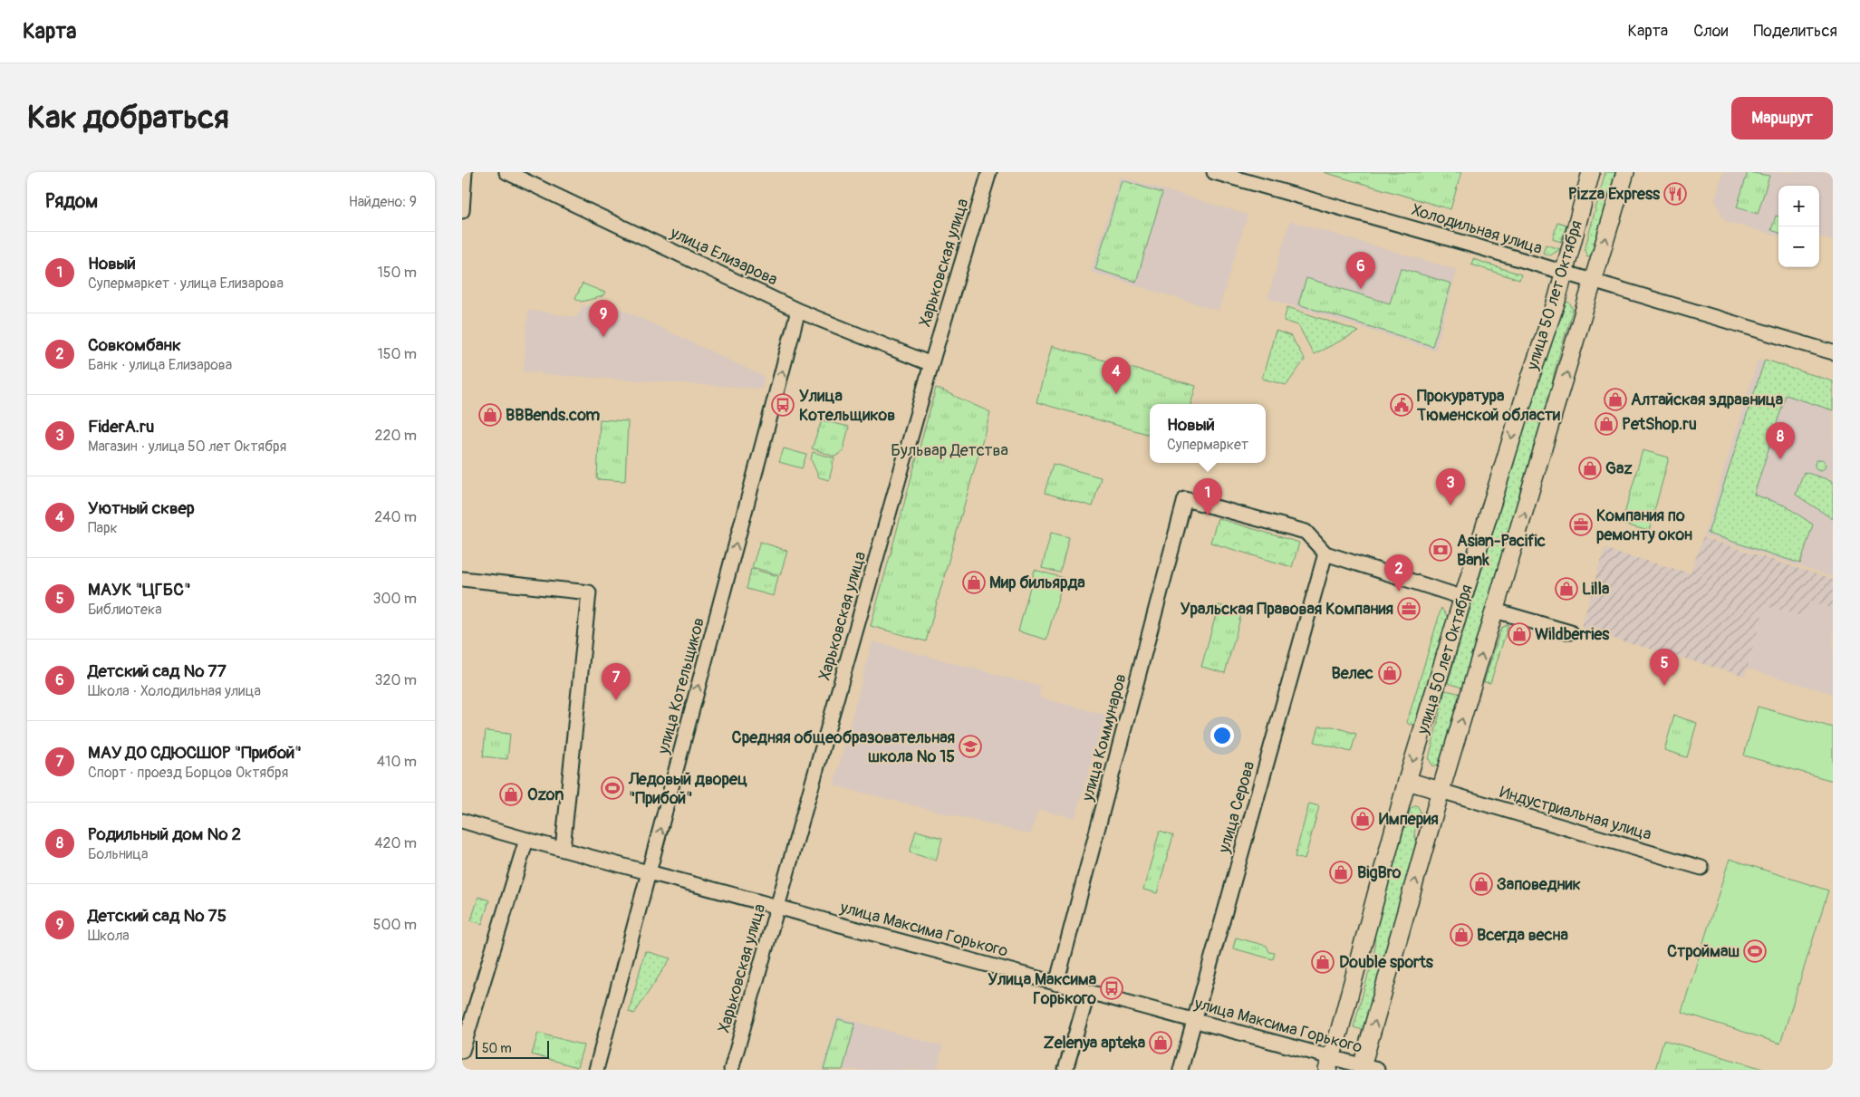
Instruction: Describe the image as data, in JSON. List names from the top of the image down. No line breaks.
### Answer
{"streets":{"main road":["улица 50 лет Октября"],"street":["Холодильная улица","улица Елизарова","Харьковская улица","улица Котельщиков","улица Коммунаров","улица Серова","Индустриальная улица","улица Максима Горького"]},"crossings":[["Холодильная улица","улица 50 лет Октября"],["улица Елизарова","Харьковская улица"],["улица Елизарова","улица Котельщиков"],["Харьковская улица","улица Максима Горького"],["улица 50 лет Октября","Индустриальная улица"],["улица 50 лет Октября","улица Максима Горького"],["улица Котельщиков","улица Максима Горького"],["улица Коммунаров","улица Серова"],["улица Коммунаров","улица Максима Горького"],["улица Серова","улица Максима Горького"]],"one_way":["улица Котельщиков"],"parks":["Бульвар Детства"],"places":{"restaurant":["Pizza Express"],"shop":["Алтайская здравница","BBBends.com","PetShop.ru","Gaz","Мир бильярда","Lilla","Wildberries","Велес","Ozon","Империя","BigBro","Заповедник","Всегда весна","Double sports","Zelenya apteka"],"bus stop":["Улица Котельщиков","Улица Максима Горького"],"public building":["Прокуратура Тюменской области"],"office":["Компания по ремонту окон","Уральская Правовая Компания"],"bank":["Asian-Pacific Bank"],"school or university":["Средняя общеобразовательная школа № 15"],"sports":["Ледовый дворец \"Прибой\"","Строймаш"]},"scale_bar":"50 m","page":{"header":"Карта","nav":["Карта","Слои","Поделиться"],"buttons":"Маршрут","title":"Как добраться","heading":["Рядом","Найдено: 9"],"map_buttons":["+","−"],"list":[{"mark":"1","name":"Новый","note":"Супермаркет · улица Елизарова","value":"150 m"},{"mark":"2","name":"Совкомбанк","note":"Банк · улица Елизарова","value":"150 m"},{"mark":"3","name":"FiderA.ru","note":"Магазин · улица 50 лет Октября","value":"220 m"},{"mark":"4","name":"Уютный сквер","note":"Парк","value":"240 m"},{"mark":"5","name":"МАУК \"ЦГБС\"","note":"Библиотека","value":"300 m"},{"mark":"6","name":"Детский сад № 77","note":"Школа · Холодильная улица","value":"320 m"},{"mark":"7","name":"МАУ ДО СДЮСШОР \"Прибой\"","note":"Спорт · проезд Борцов Октября","value":"410 m"},{"mark":"8","name":"Родильный дом № 2","note":"Больница","value":"420 m"},{"mark":"9","name":"Детский сад № 75","note":"Школа","value":"500 m"}],"pins":["6","9","4","8","3","1","2","5","7"],"popup":["Новый","Супермаркет"],"scale":"50 m"}}
